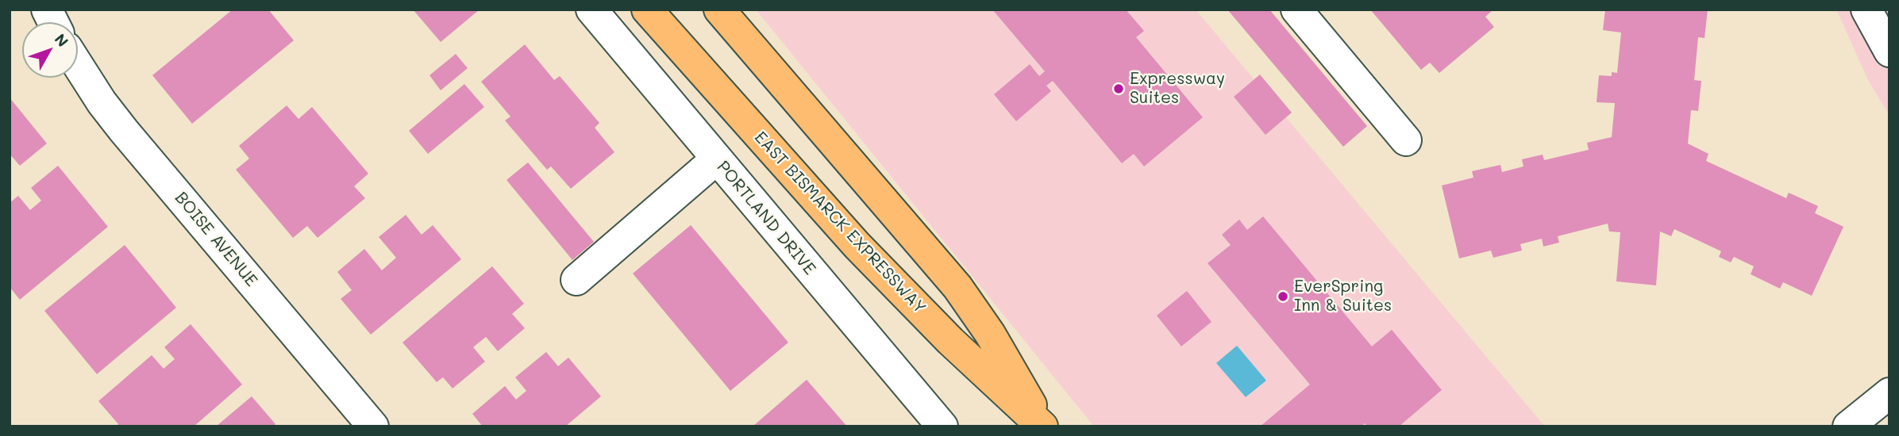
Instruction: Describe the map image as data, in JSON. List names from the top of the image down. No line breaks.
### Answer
{"streets":{"main road":["EAST BISMARCK EXPRESSWAY"],"street":["PORTLAND DRIVE","BOISE AVENUE"]},"places":["Expressway Suites","EverSpring Inn & Suites"],"north":"top right"}
